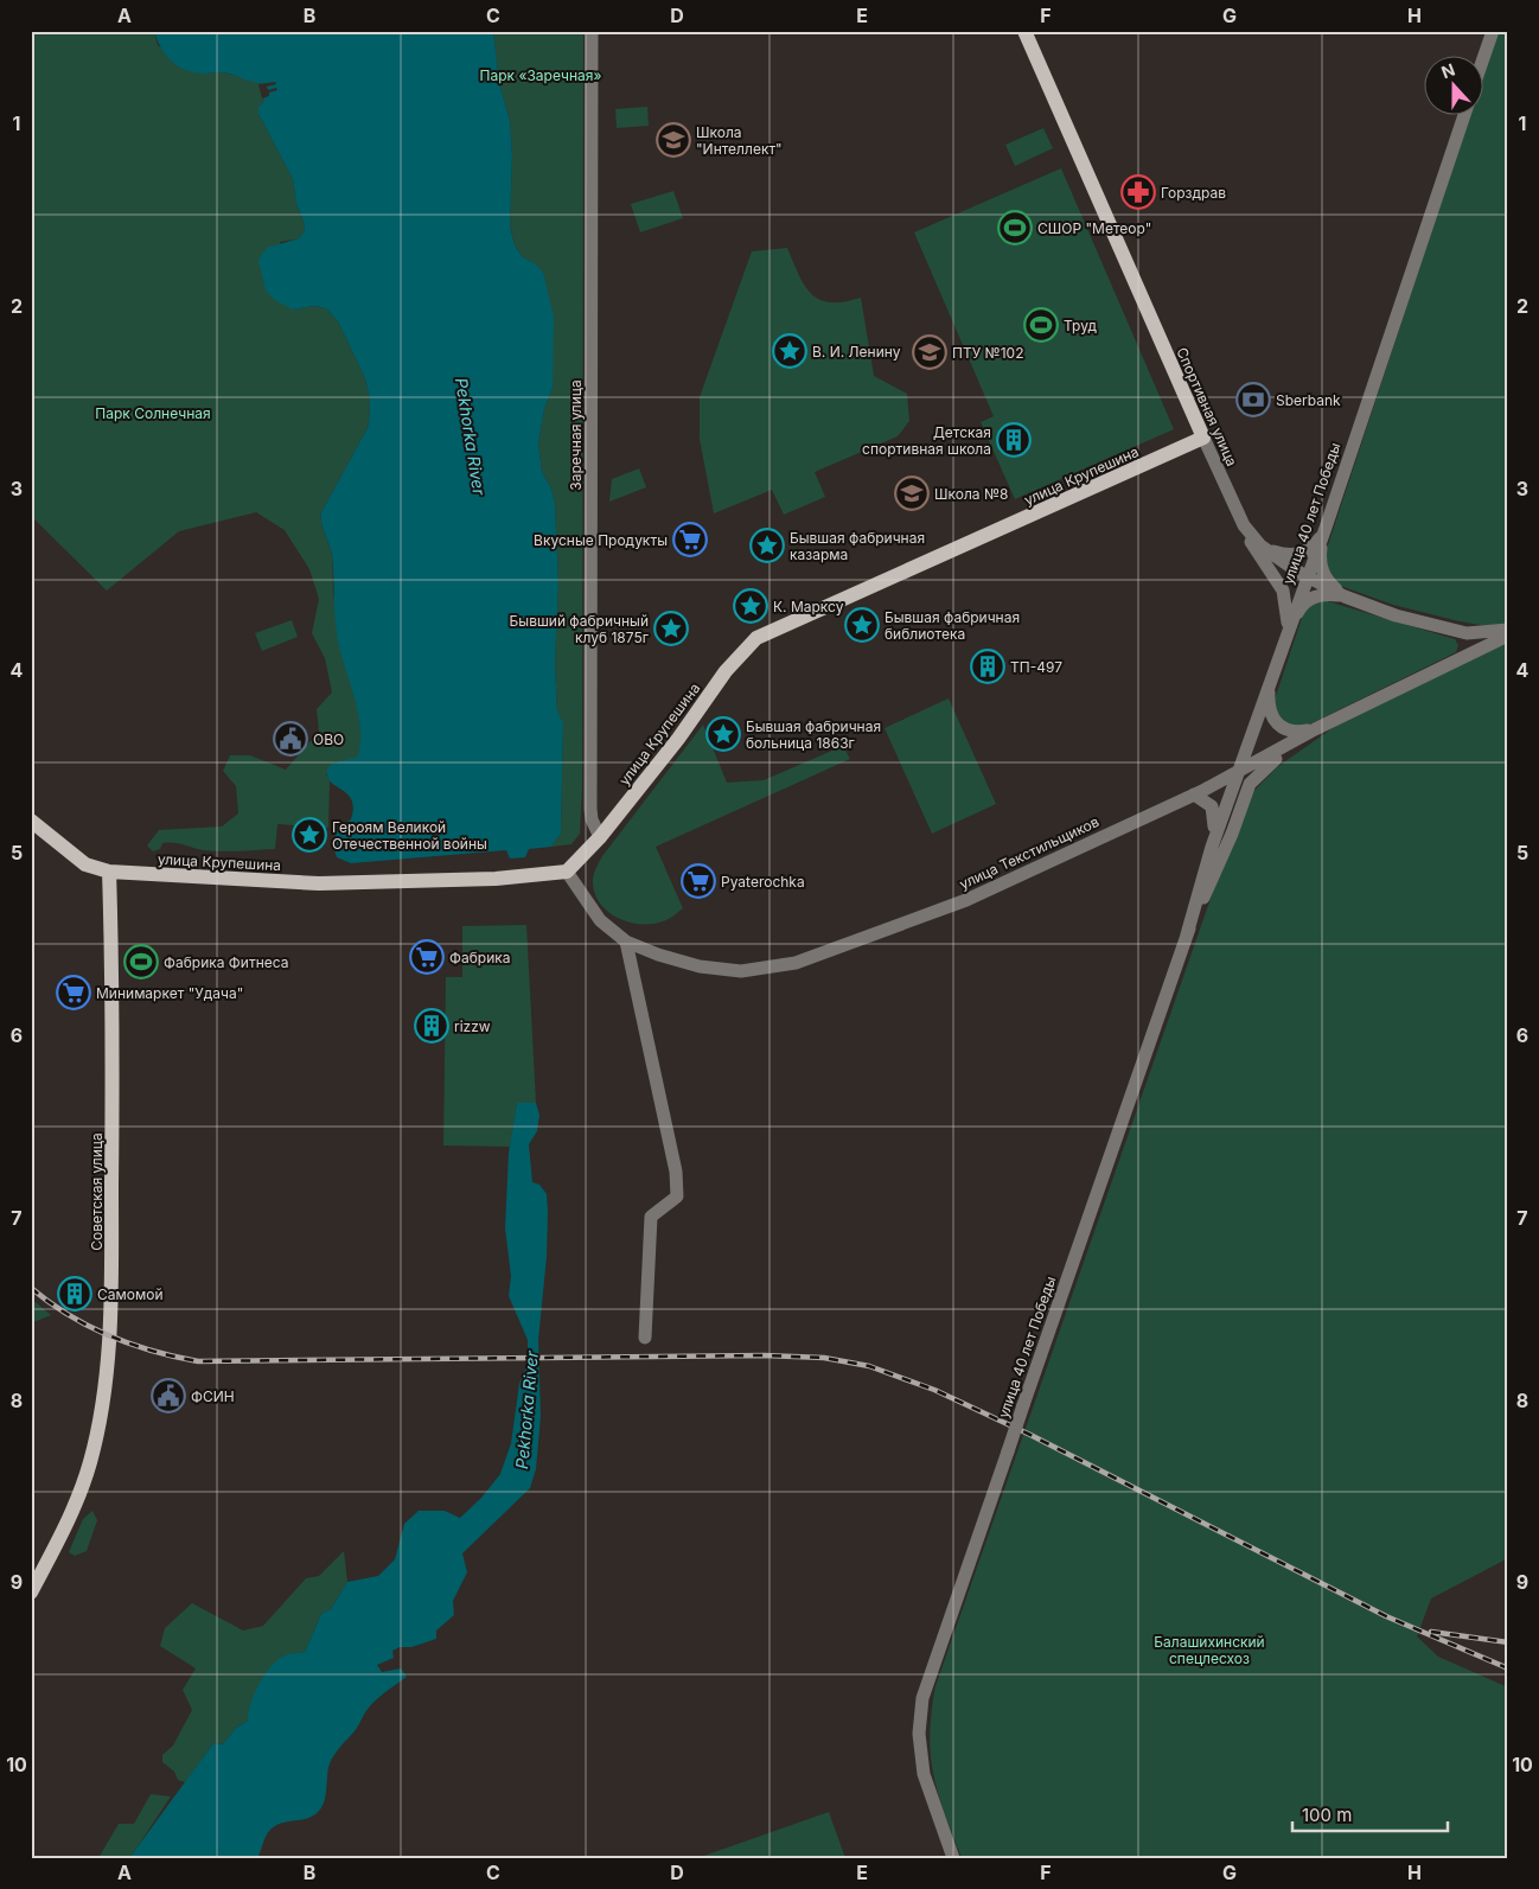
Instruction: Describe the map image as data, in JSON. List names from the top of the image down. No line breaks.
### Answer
{"streets":{"main road":["Спортивная улица","улица Крупешина","Советская улица"],"street":["Заречная улица","улица 40 лет Победы","улица Текстильщиков"]},"crossings":[["Спортивная улица","улица Крупешина"],["Спортивная улица","улица 40 лет Победы"],["Заречная улица","улица Крупешина"],["улица Крупешина","улица Текстильщиков"],["улица Крупешина","Советская улица"],["улица 40 лет Победы","улица Текстильщиков"]],"water":["Pekhorka River"],"parks":["Парк «Заречная»","Парк Солнечная","Балашихинский спецлесхоз"],"places":{"school or university":["Школа \"Интеллект\"","ПТУ №102","Школа №8"],"pharmacy":["Горздрав"],"sports":["СШОР \"Метеор\"","Труд","Фабрика Фитнеса"],"place":["В. И. Ленину","Бывшая фабричная казарма","К. Марксу","Бывшая фабричная библиотека","Бывший фабричный клуб 1875г","Бывшая фабричная больница 1863г","Героям Великой Отечественной войны"],"bank":["Sberbank"],"building":["Детская спортивная школа","ТП-497","rizzw","Самомой"],"supermarket":["Вкусные Продукты","Pyaterochka","Фабрика","Минимаркет \"Удача\""],"public building":["ОВО","ФСИН"]},"scale_bar":"100 m","north":"top","grid":{"columns":["A","B","C","D","E","F","G","H"],"rows":["1","2","3","4","5","6","7","8","9","10"]}}
